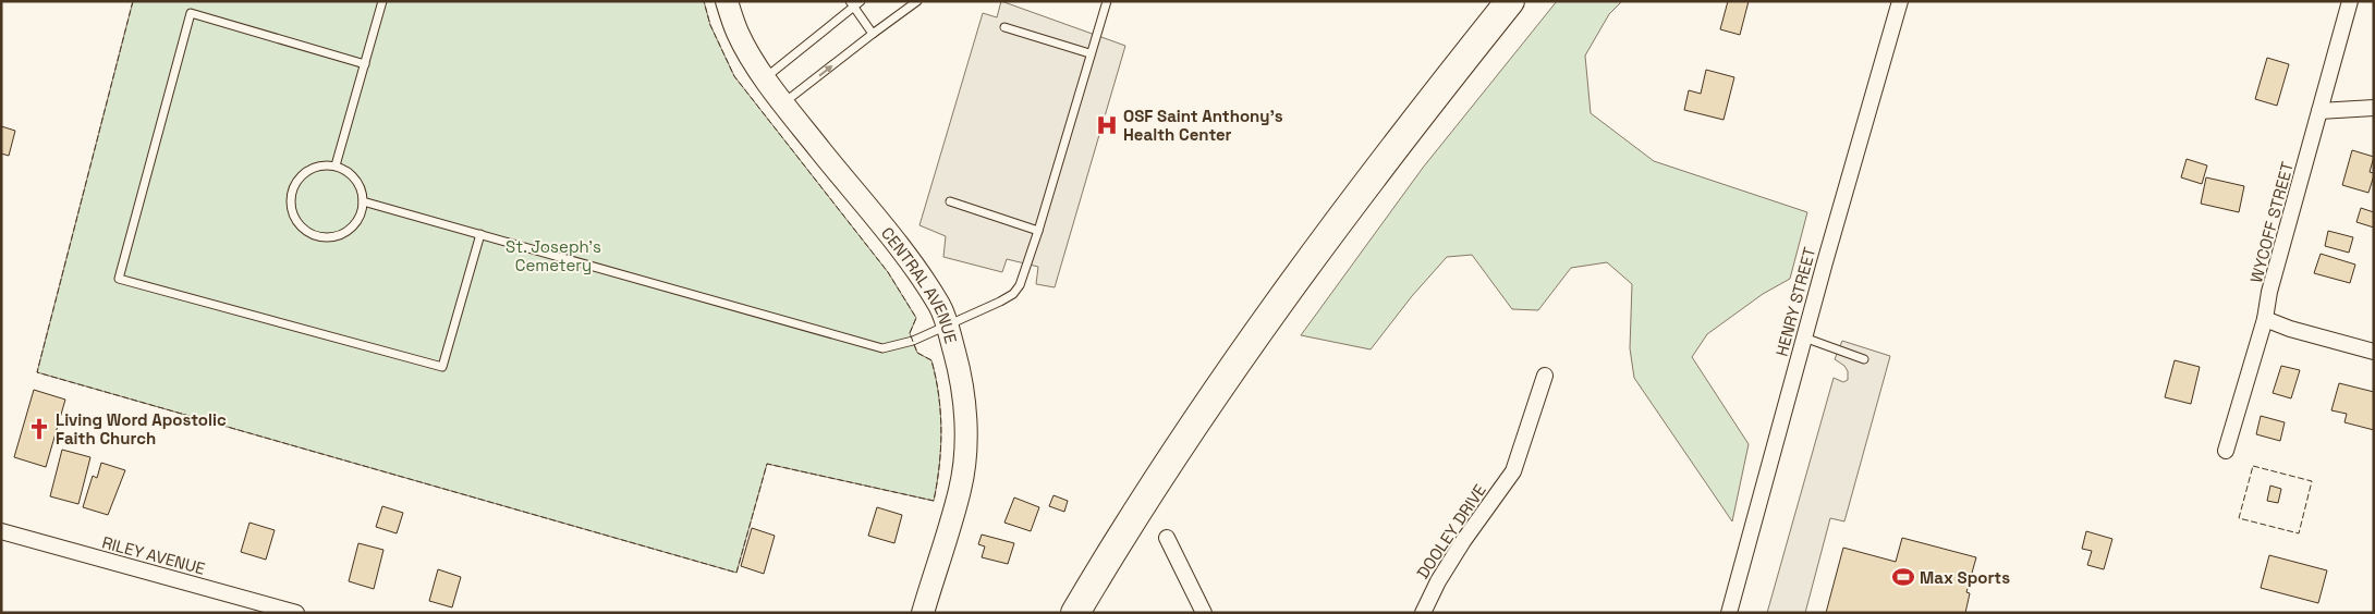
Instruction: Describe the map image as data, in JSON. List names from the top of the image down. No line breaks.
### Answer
{"streets":{"street":["WYCOFF STREET","CENTRAL AVENUE","HENRY STREET","DOOLEY DRIVE","RILEY AVENUE"]},"parks":["St. Joseph's Cemetery"],"places":{"hospital":["OSF Saint Anthony's Health Center"],"church":["Living Word Apostolic Faith Church"],"sports":["Max Sports"]}}
